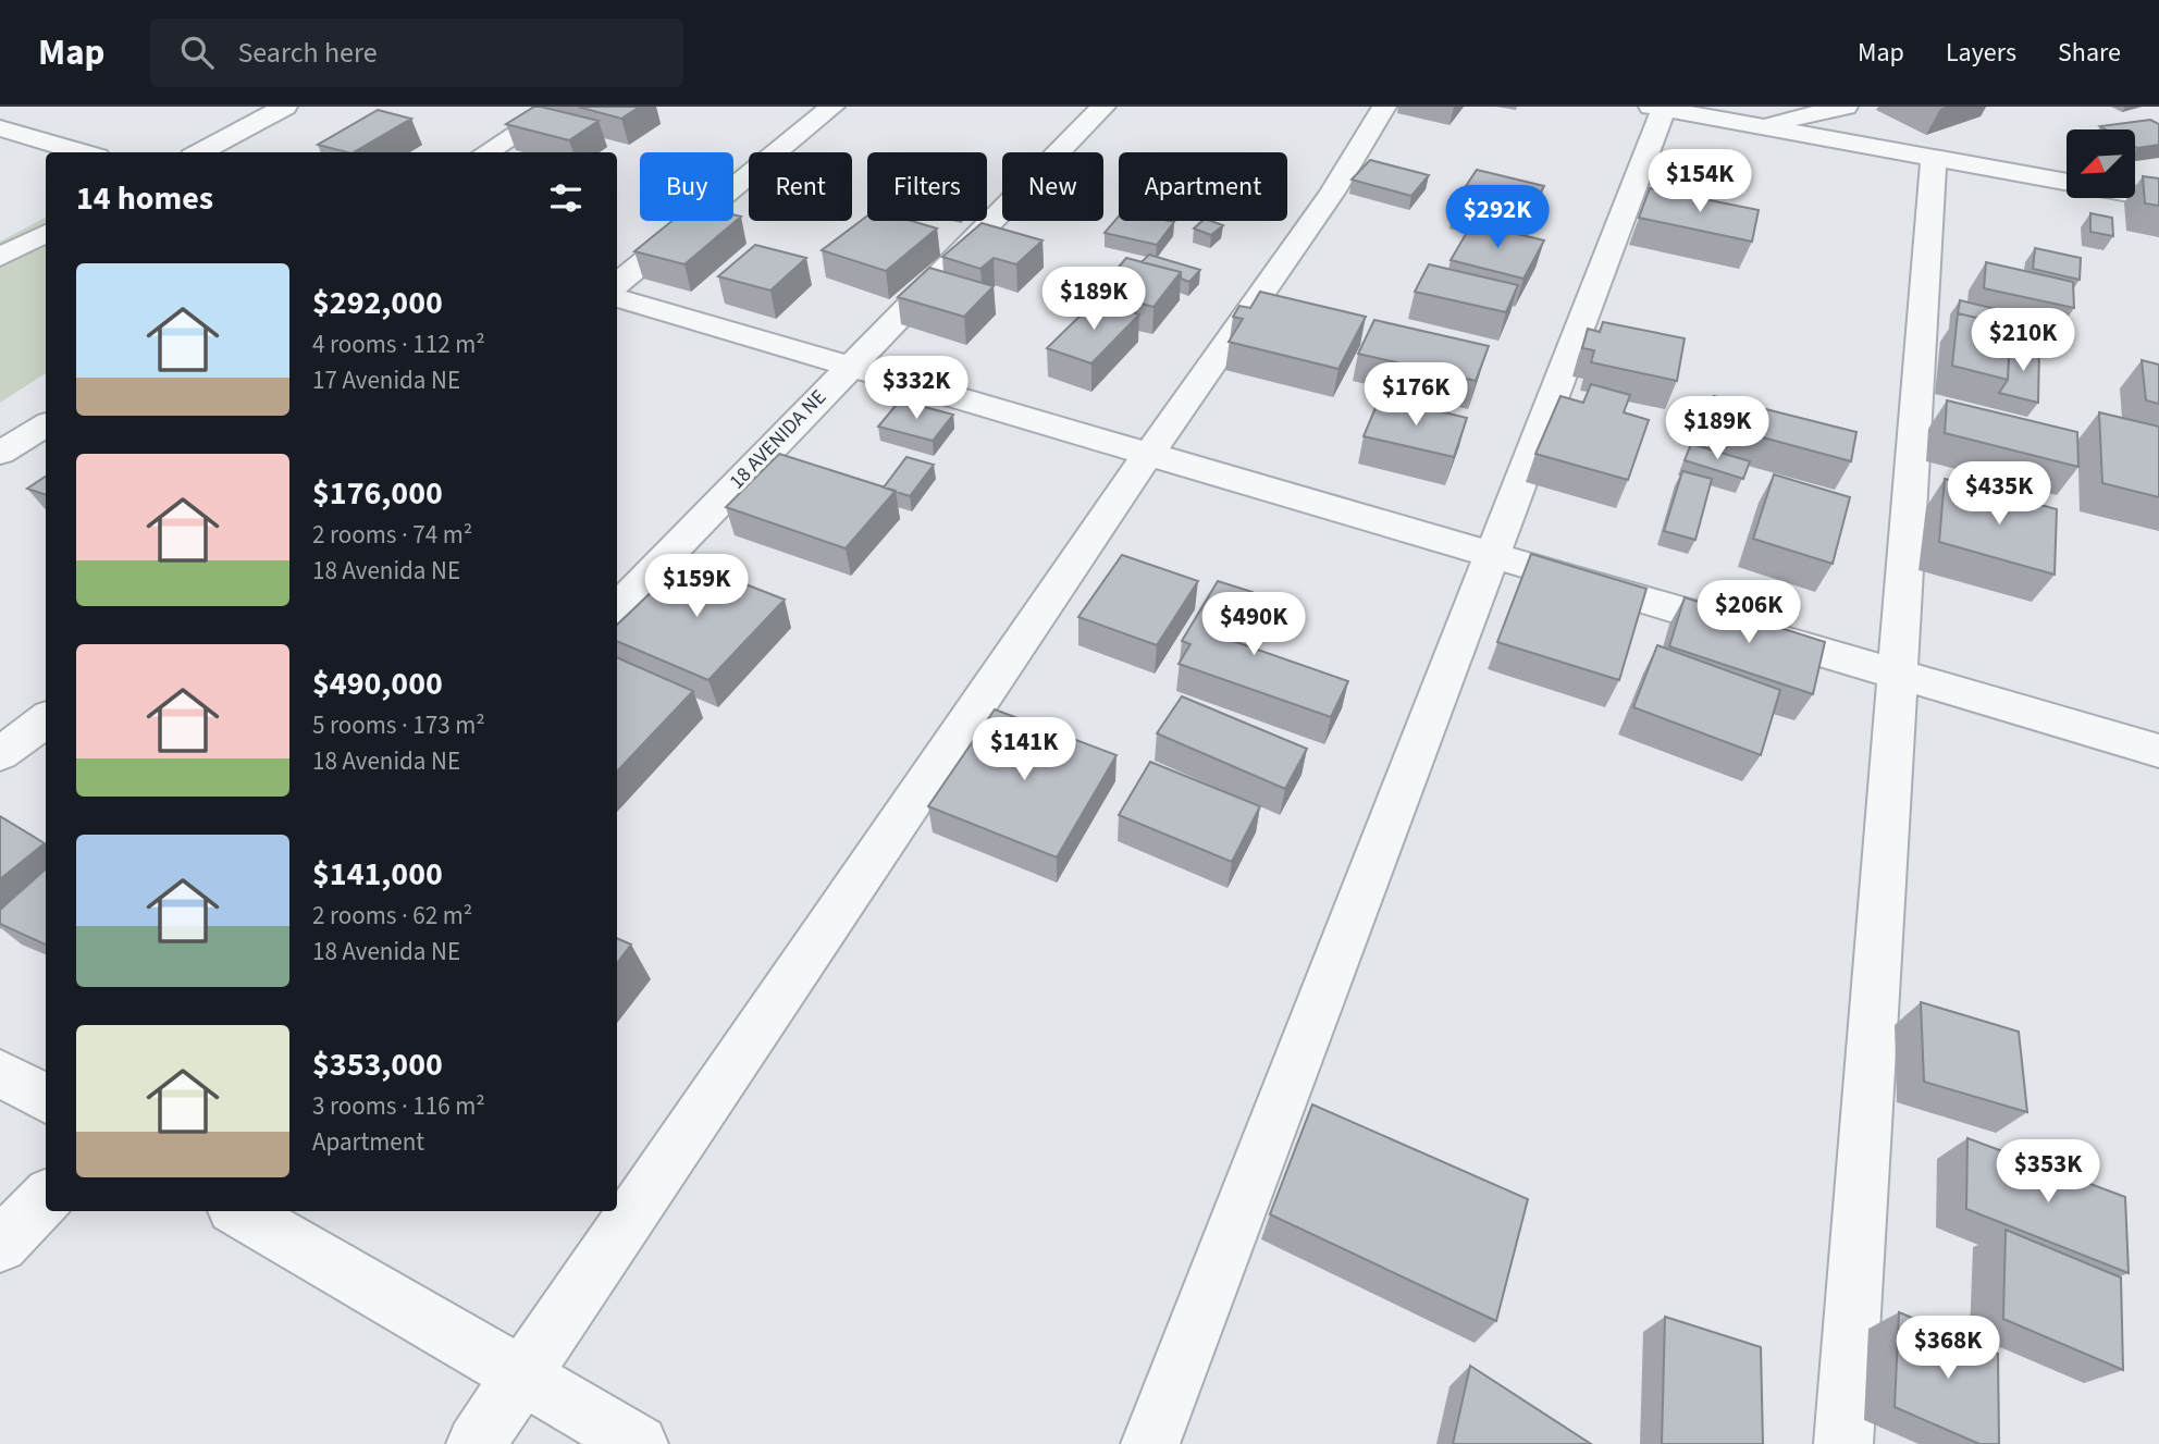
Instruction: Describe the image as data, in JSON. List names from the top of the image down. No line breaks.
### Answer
{"streets":{"street":["18 AVENIDA NE"]},"north":"bottom left","page":{"header":"Map","search":"Search here","nav":["Map","Layers","Share"],"price":["$154K","$292K","$189K","$210K","$332K","$176K","$189K","$435K","$159K","$206K","$490K","$141K","$353K","$368K"],"chip":["Buy","Rent","Filters","New","Apartment"],"heading":"14 homes","list":[{"name":"$292,000","note":"4 rooms · 112 m² · 17 Avenida NE"},{"name":"$176,000","note":"2 rooms · 74 m² · 18 Avenida NE"},{"name":"$490,000","note":"5 rooms · 173 m² · 18 Avenida NE"},{"name":"$141,000","note":"2 rooms · 62 m² · 18 Avenida NE"},{"name":"$353,000","note":"3 rooms · 116 m² · Apartment"}]}}
